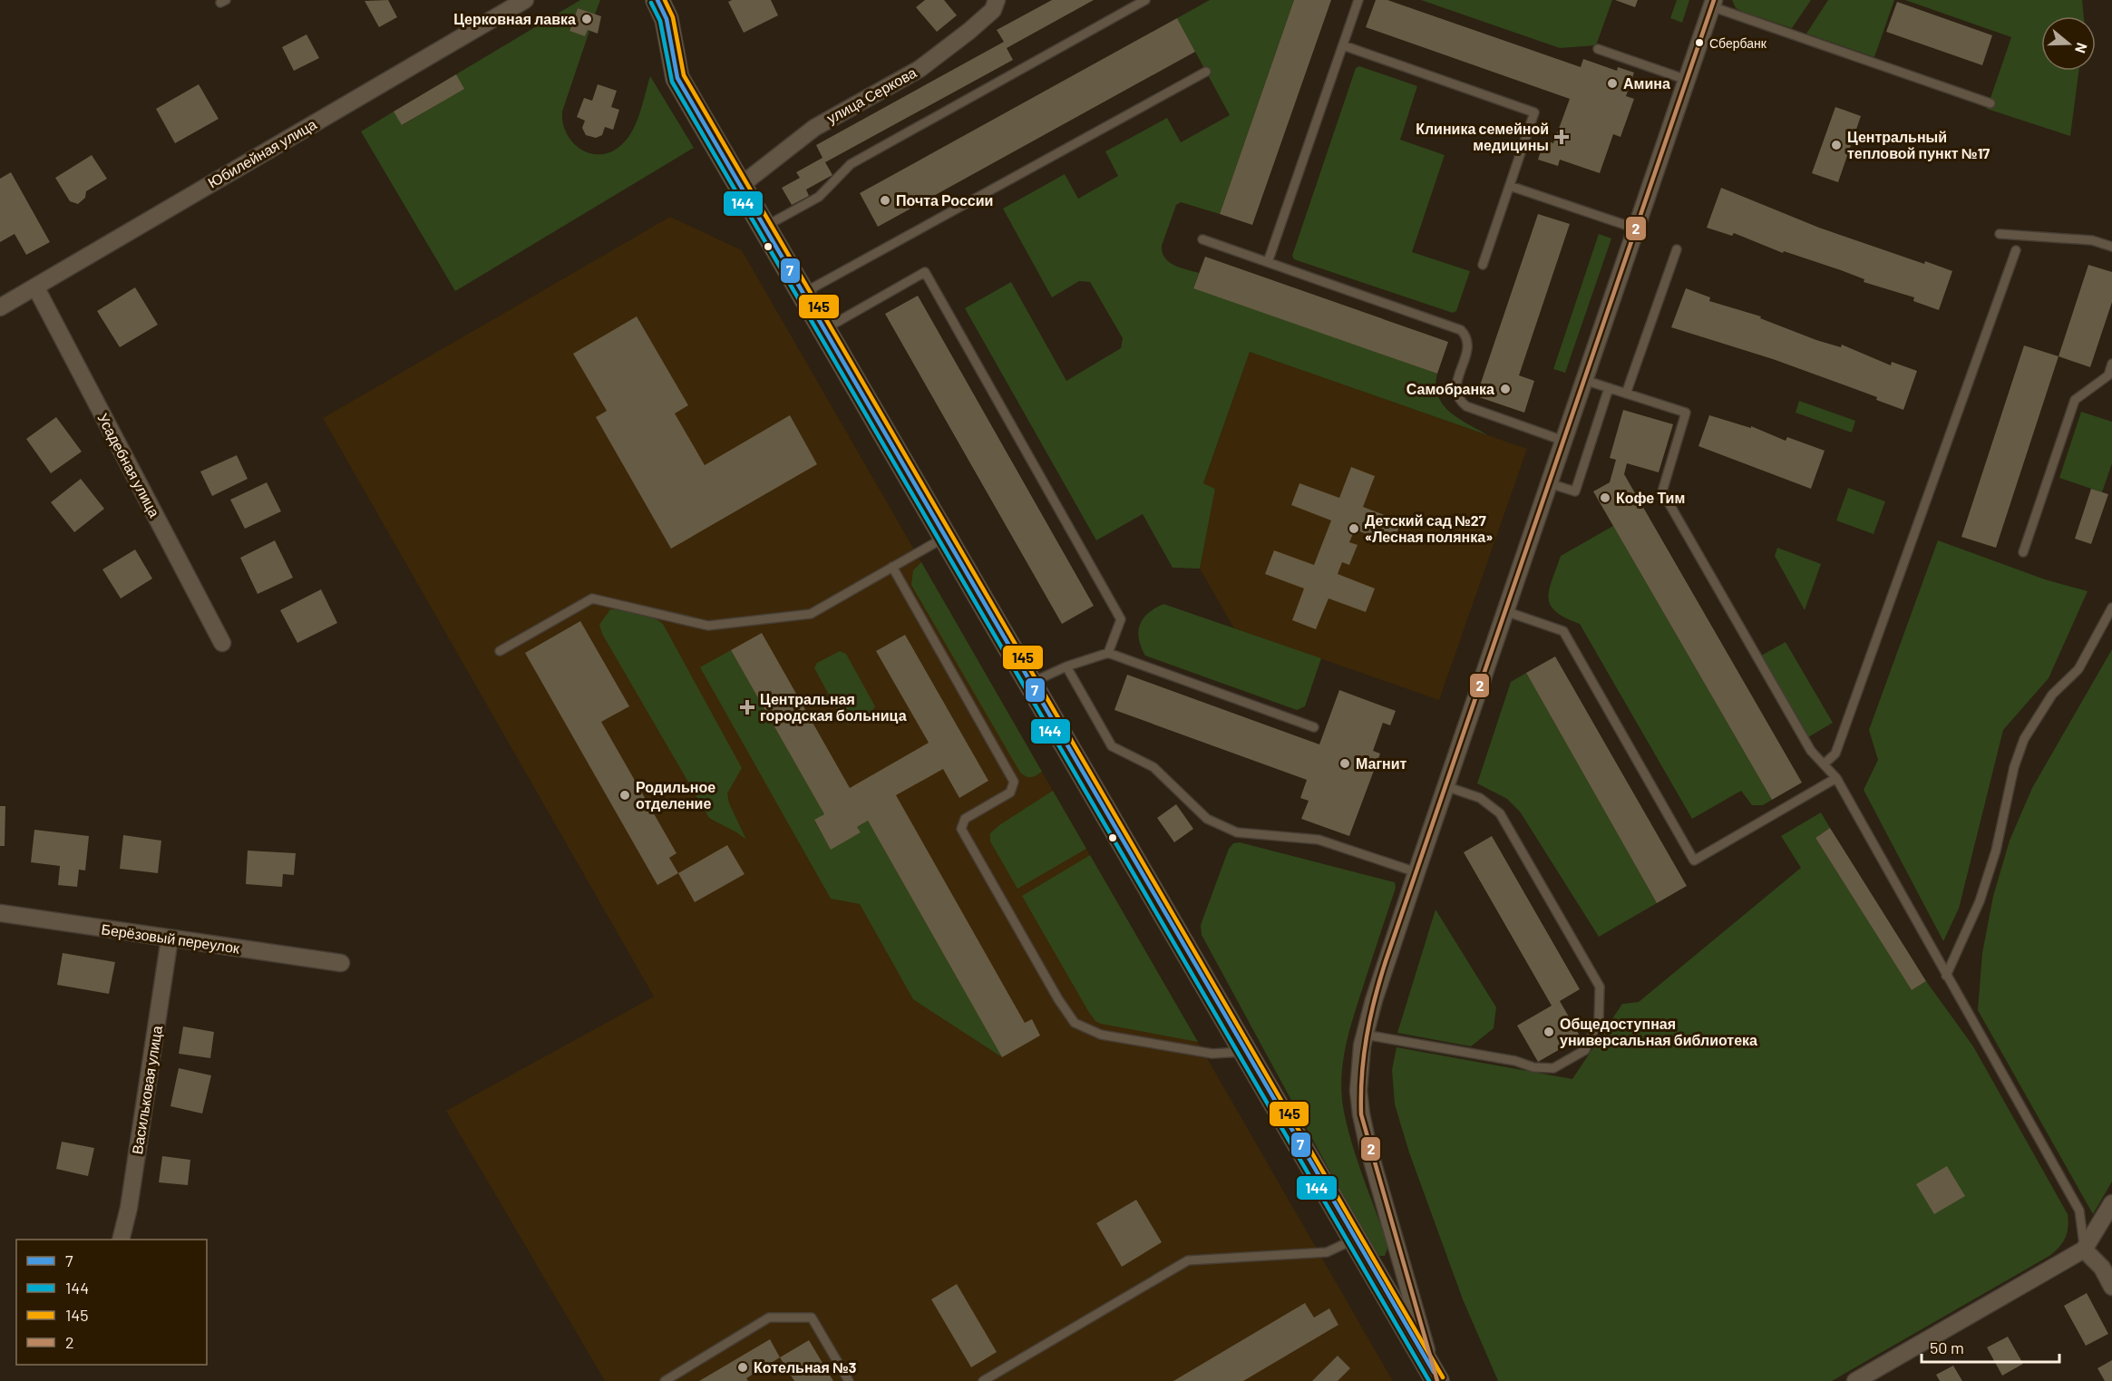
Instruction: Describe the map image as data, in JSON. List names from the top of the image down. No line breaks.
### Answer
{"streets":{"street":["улица Серкова","Юбилейная улица","Усадебная улица","Берёзовый переулок","Васильковая улица"]},"crossings":[["Юбилейная улица","Усадебная улица"],["Берёзовый переулок","Васильковая улица"]],"places":{"other":["Церковная лавка","Сбербанк","Амина","Центральный тепловой пункт №17","Почта России","Самобранка","Кофе Тим","Детский сад №27 «Лесная полянка»","Магнит","Родильное отделение","Общедоступная универсальная библиотека","Котельная №3"],"health":["Клиника семейной медицины","Центральная городская больница"]},"lines":["transit line 7","transit line 145","transit line 2","transit line 144"],"legend":["7","144","145","2"],"scale_bar":"50 m","north":"right"}
